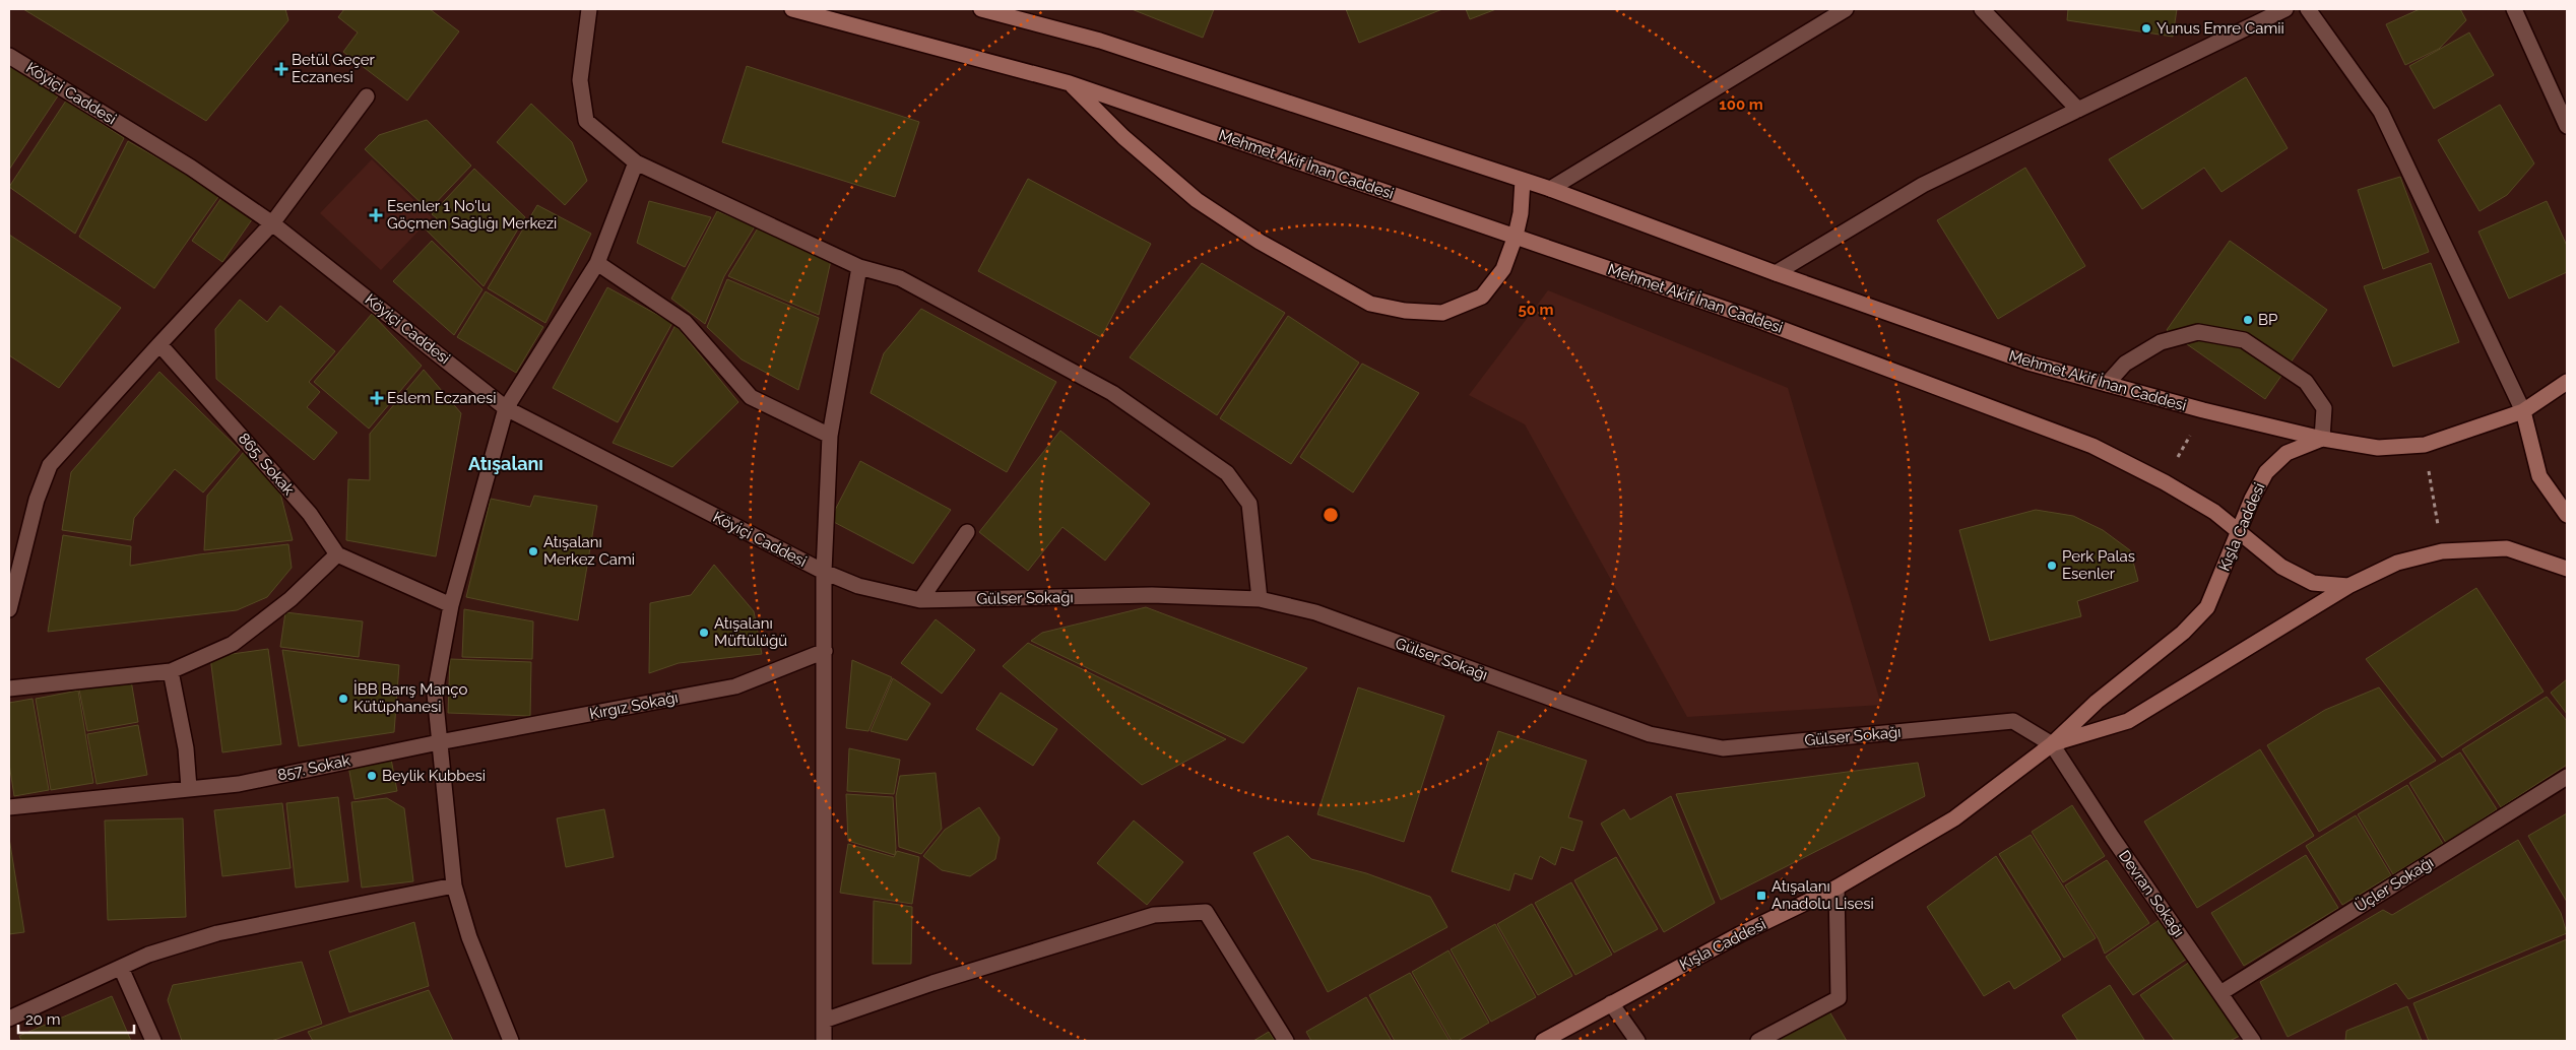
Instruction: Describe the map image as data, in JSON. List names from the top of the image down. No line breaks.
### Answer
{"streets":{"main road":["Mehmet Akif İnan Caddesi","Kışla Caddesi"],"street":["Köyiçi Caddesi","865. Sokak","Gülser Sokağı","Kırgız Sokağı","857. Sokak","Üçler Sokağı","Devran Sokağı"]},"crossings":[["Köyiçi Caddesi","Gülser Sokağı"],["Mehmet Akif İnan Caddesi","Kışla Caddesi"],["Kışla Caddesi","Gülser Sokağı"],["Kışla Caddesi","Devran Sokağı"],["Gülser Sokağı","Devran Sokağı"],["Kırgız Sokağı","857. Sokak"],["Üçler Sokağı","Devran Sokağı"]],"districts":["Atışalanı"],"places":{"other":["Yunus Emre Camii","BP","Atışalanı Merkez Cami","Perk Palas Esenler","Atışalanı Müftülüğü","İBB Barış Manço Kütüphanesi","Beylik Kubbesi"],"health":["Betül Geçer Eczanesi","Esenler 1 No'lu Göçmen Sağlığı Merkezi","Eslem Eczanesi"],"transit":["Atışalanı Anadolu Lisesi"]},"scale_bar":"20 m","rings":["100 m","50 m"]}
